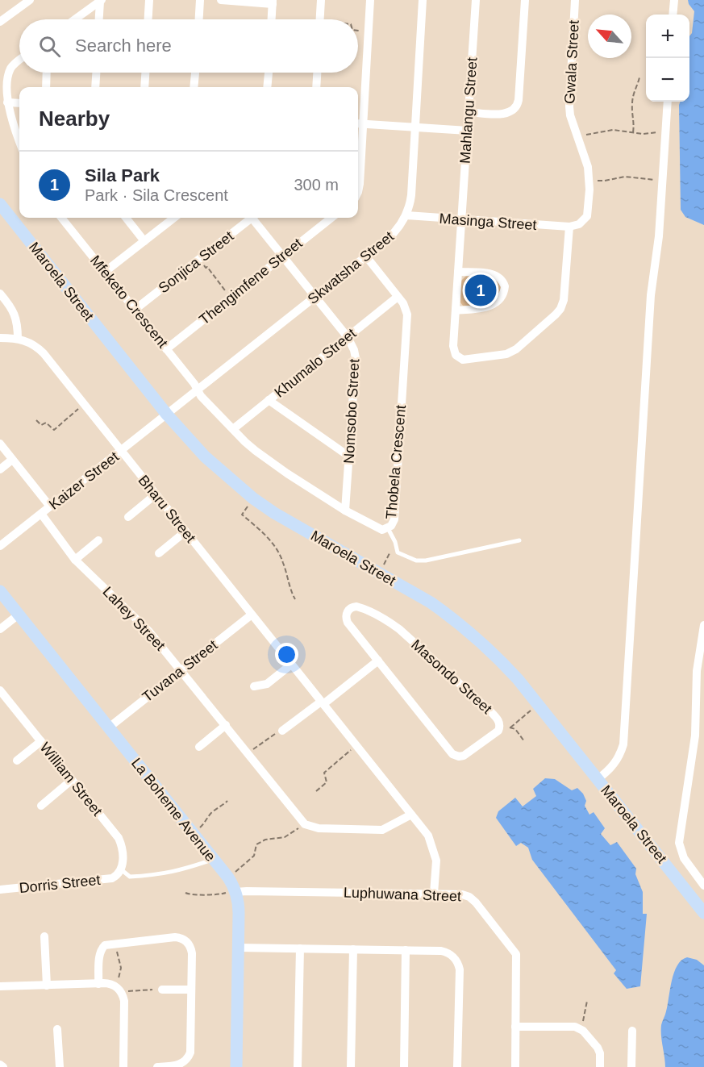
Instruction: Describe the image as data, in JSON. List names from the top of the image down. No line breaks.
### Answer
{"streets":{"street":["Gwala Street","Mahlangu Street","Masinga Street","Sonjica Street","Skwatsha Street","Maroela Street","Thengimfene Street","Mfeketo Crescent","Khumalo Street","Nomsobo Street","Thobela Crescent","Kaizer Street","Bharu Street","Lahey Street","Tuvana Street","Masondo Street","William Street","La Boheme Avenue","Dorris Street","Luphuwana Street"]},"crossings":[["Gwala Street","Mahlangu Street"],["Gwala Street","Masinga Street"],["Mahlangu Street","Masinga Street"],["Masinga Street","Skwatsha Street"],["Sonjica Street","Mfeketo Crescent"],["Skwatsha Street","Maroela Street"],["Skwatsha Street","Mfeketo Crescent"],["Skwatsha Street","Nomsobo Street"],["Skwatsha Street","Thobela Crescent"],["Skwatsha Street","Kaizer Street"],["Maroela Street","Kaizer Street"],["Thengimfene Street","Mfeketo Crescent"],["Thengimfene Street","Nomsobo Street"],["Mfeketo Crescent","Thobela Crescent"],["Khumalo Street","Nomsobo Street"],["Khumalo Street","Thobela Crescent"],["Nomsobo Street","Thobela Crescent"],["Kaizer Street","Bharu Street"],["Kaizer Street","Lahey Street"],["Bharu Street","Tuvana Street"],["Bharu Street","Luphuwana Street"],["Lahey Street","Tuvana Street"],["Tuvana Street","La Boheme Avenue"],["William Street","Dorris Street"],["La Boheme Avenue","Dorris Street"],["La Boheme Avenue","Luphuwana Street"]],"north":"top left","page":{"map_buttons":["+","−"],"search":"Search here","heading":"Nearby","list":[{"mark":"1","name":"Sila Park","note":"Park · Sila Crescent","value":"300 m"}],"pins":"1"}}
